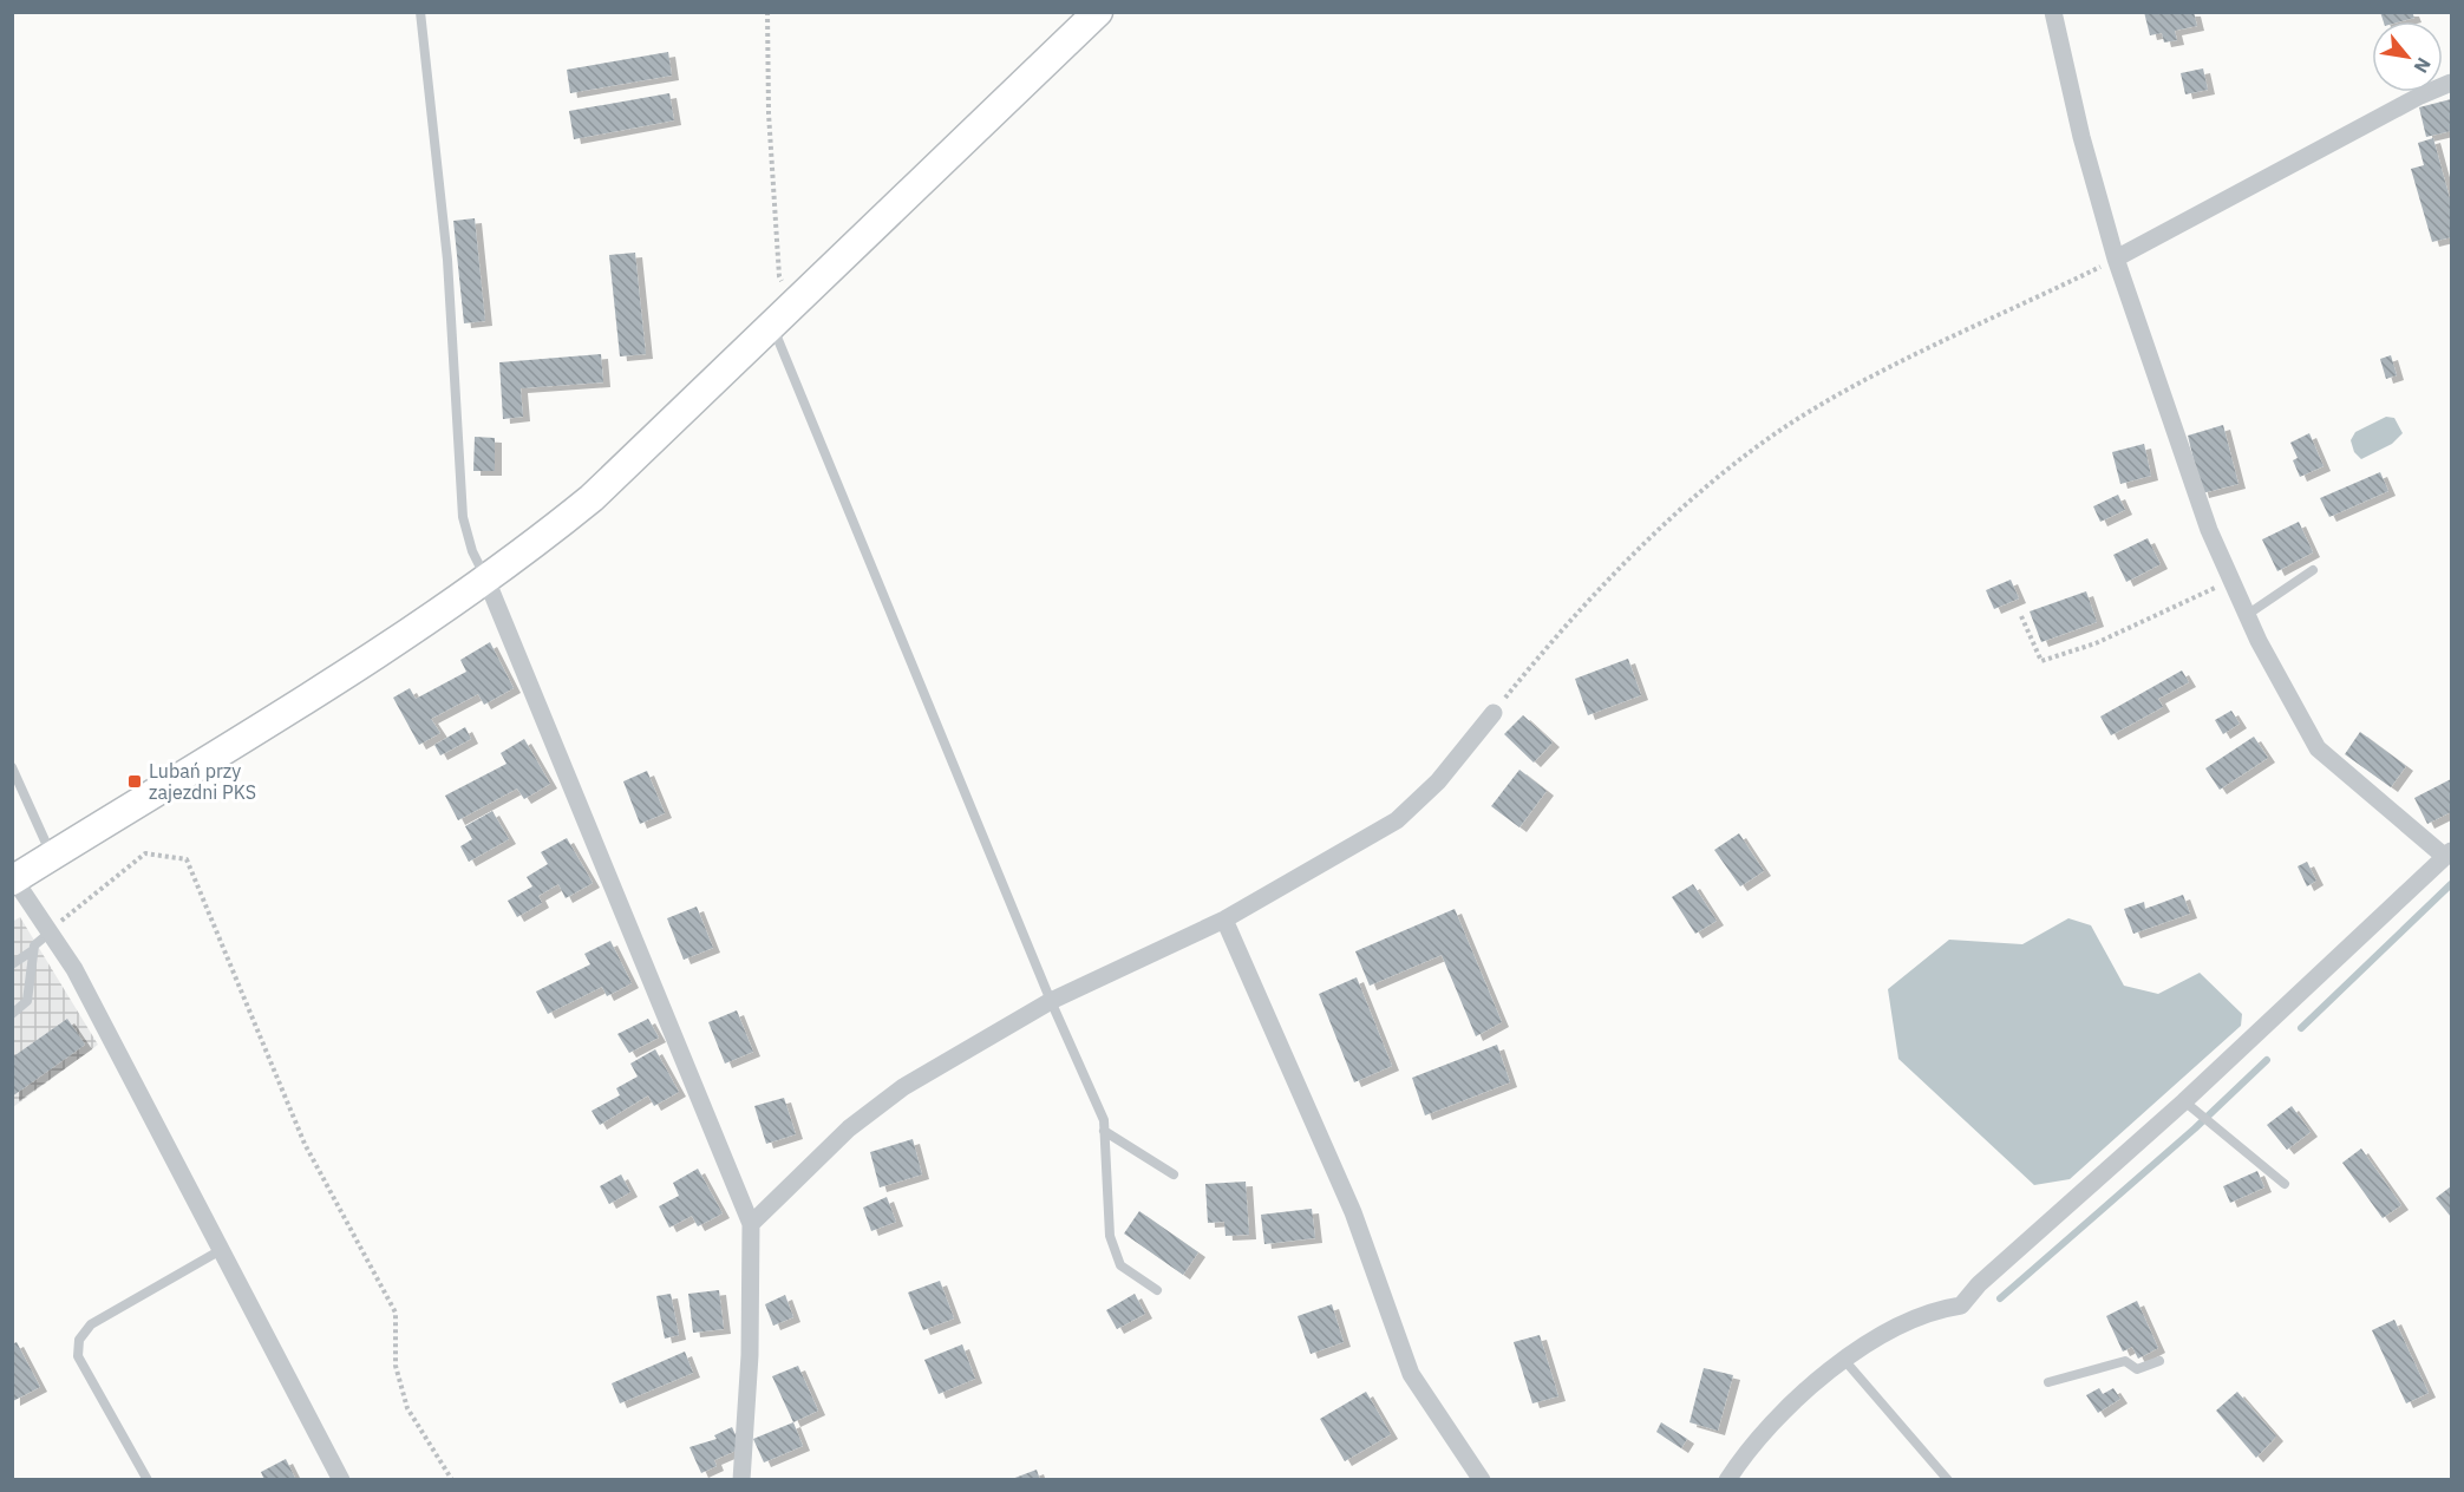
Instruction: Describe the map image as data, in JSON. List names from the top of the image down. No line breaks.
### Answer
{"places":{"transit":["Lubań przy zajezdni PKS"]},"north":"bottom right"}
